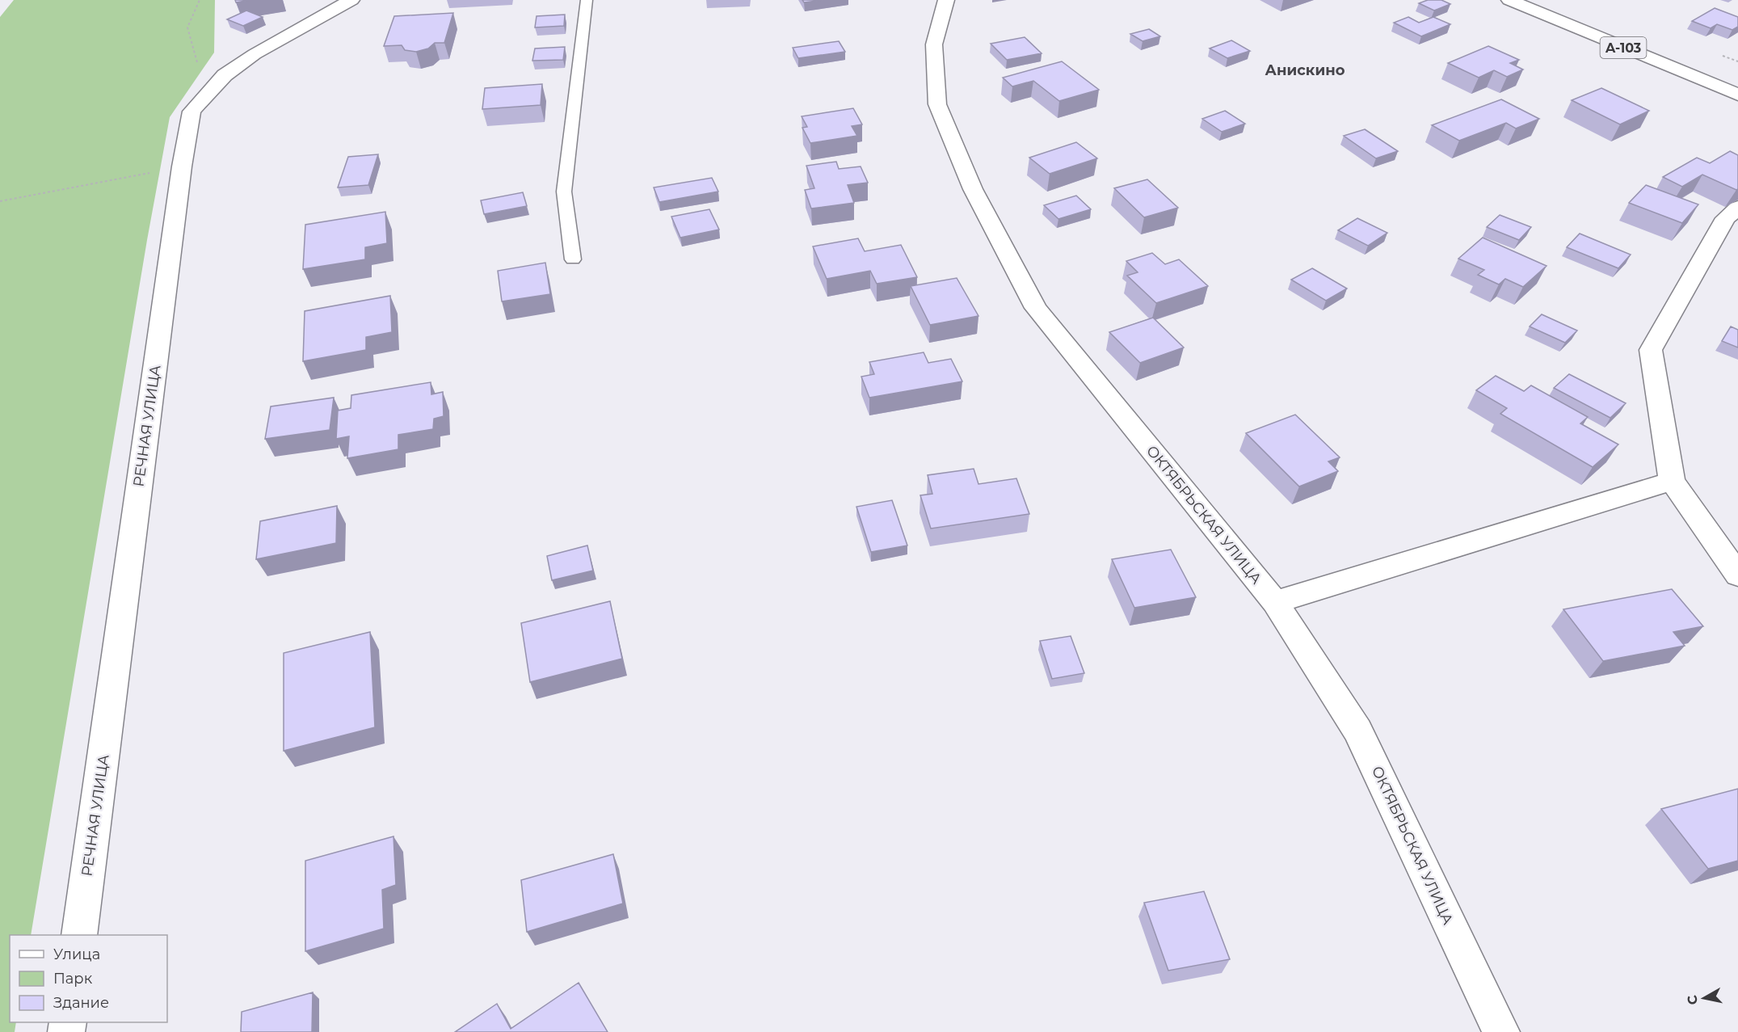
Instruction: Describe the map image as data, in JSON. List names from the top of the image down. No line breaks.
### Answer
{"streets":{"street":["А-103","РЕЧНАЯ УЛИЦА","ОКТЯБРЬСКАЯ УЛИЦА"]},"districts":["Анискино"],"legend":["Улица","Парк","Здание"],"north":"left"}
